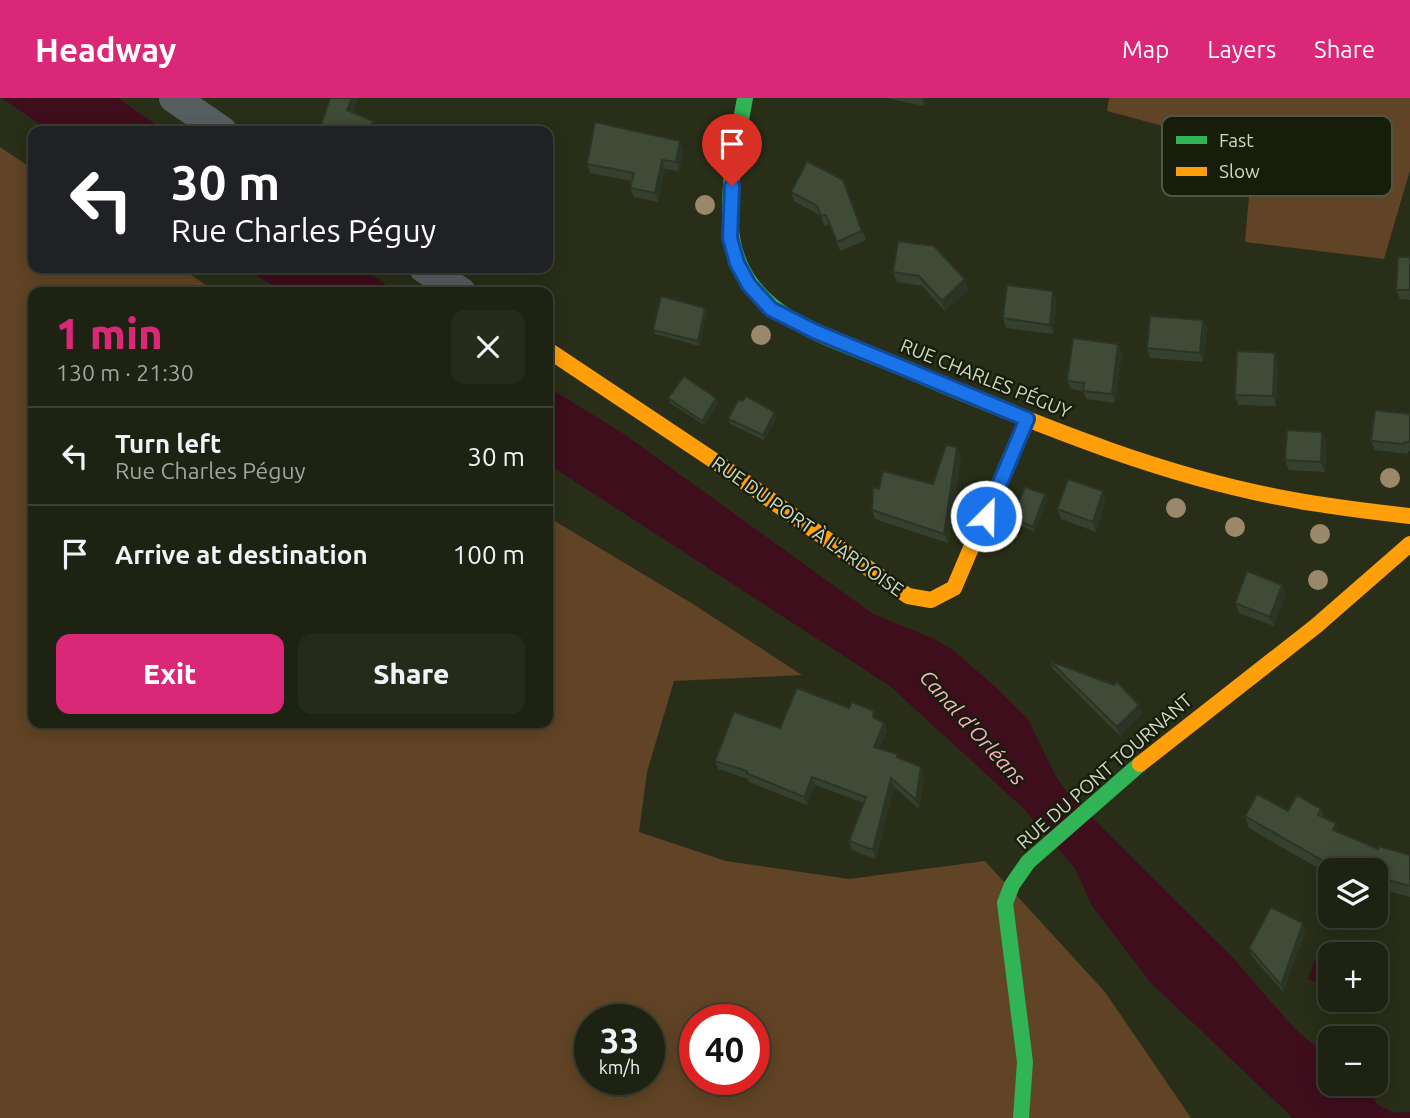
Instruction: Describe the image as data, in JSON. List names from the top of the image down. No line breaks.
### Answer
{"streets":{"street":["RUE CHARLES PÉGUY","RUE DU PORT À L'ARDOISE","RUE DU PONT TOURNANT"]},"crossings":[["RUE CHARLES PÉGUY","RUE DU PORT À L'ARDOISE"]],"water":["Canal d'Orléans"],"legend":["Fast","Slow"],"page":{"header":"Headway","nav":["Map","Layers","Share"],"turn":["30 m","Rue Charles Péguy"],"heading":["1 min","130 m · 21:30"],"list":[{"name":"Turn left","note":"Rue Charles Péguy","value":"30 m"},{"name":"Arrive at destination","value":"100 m"}],"buttons":["Exit","Share"],"map_buttons":["+","−"],"speed":"33 km/h","limit":"40"}}
